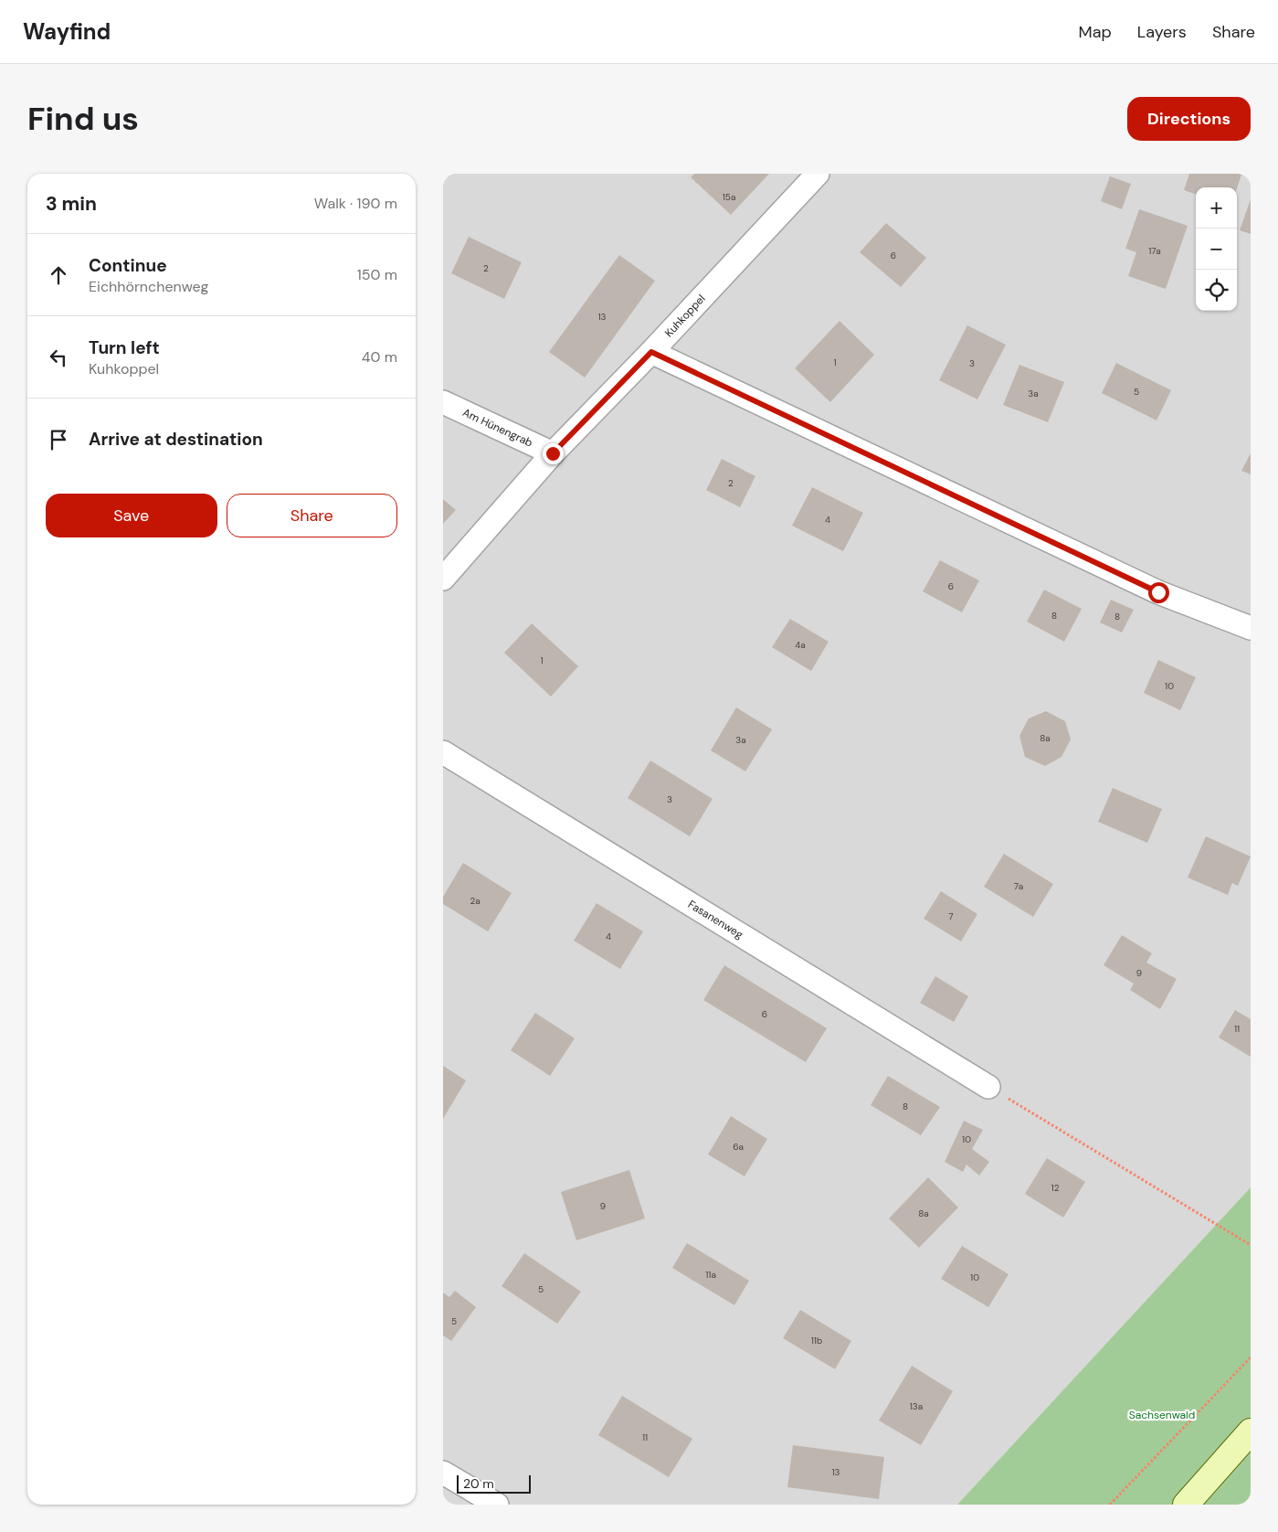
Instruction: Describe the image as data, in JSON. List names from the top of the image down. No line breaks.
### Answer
{"streets":{"street":["Kuhkoppel","Am Hünengrab","Fasanenweg"]},"crossings":[["Kuhkoppel","Am Hünengrab"]],"parks":["Sachsenwald"],"house_numbers":["15a","17a","6","2","13","1","3","5","3a","2","4","6","8","8","4a","1","10","8a","3a","3","7a","2a","7","4","9","6","11","8","10","6a","12","9","8a","11a","10","5","5","11b","13a","11","13"],"scale_bar":"20 m","page":{"header":"Wayfind","nav":["Map","Layers","Share"],"buttons":["Directions",["Save","Share"]],"title":"Find us","heading":["3 min","Walk · 190 m"],"map_buttons":["+","−"],"list":[["Continue","Eichhörnchenweg","150 m"],["Turn left","Kuhkoppel","40 m"],"Arrive at destination"],"scale":"20 m"}}
